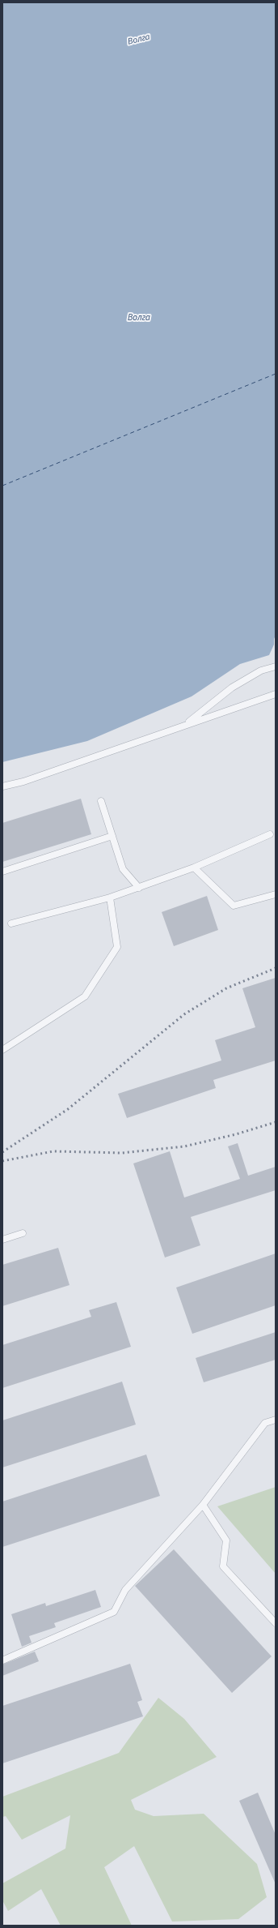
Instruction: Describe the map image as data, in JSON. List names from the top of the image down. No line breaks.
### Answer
{"water":["Волга"]}
